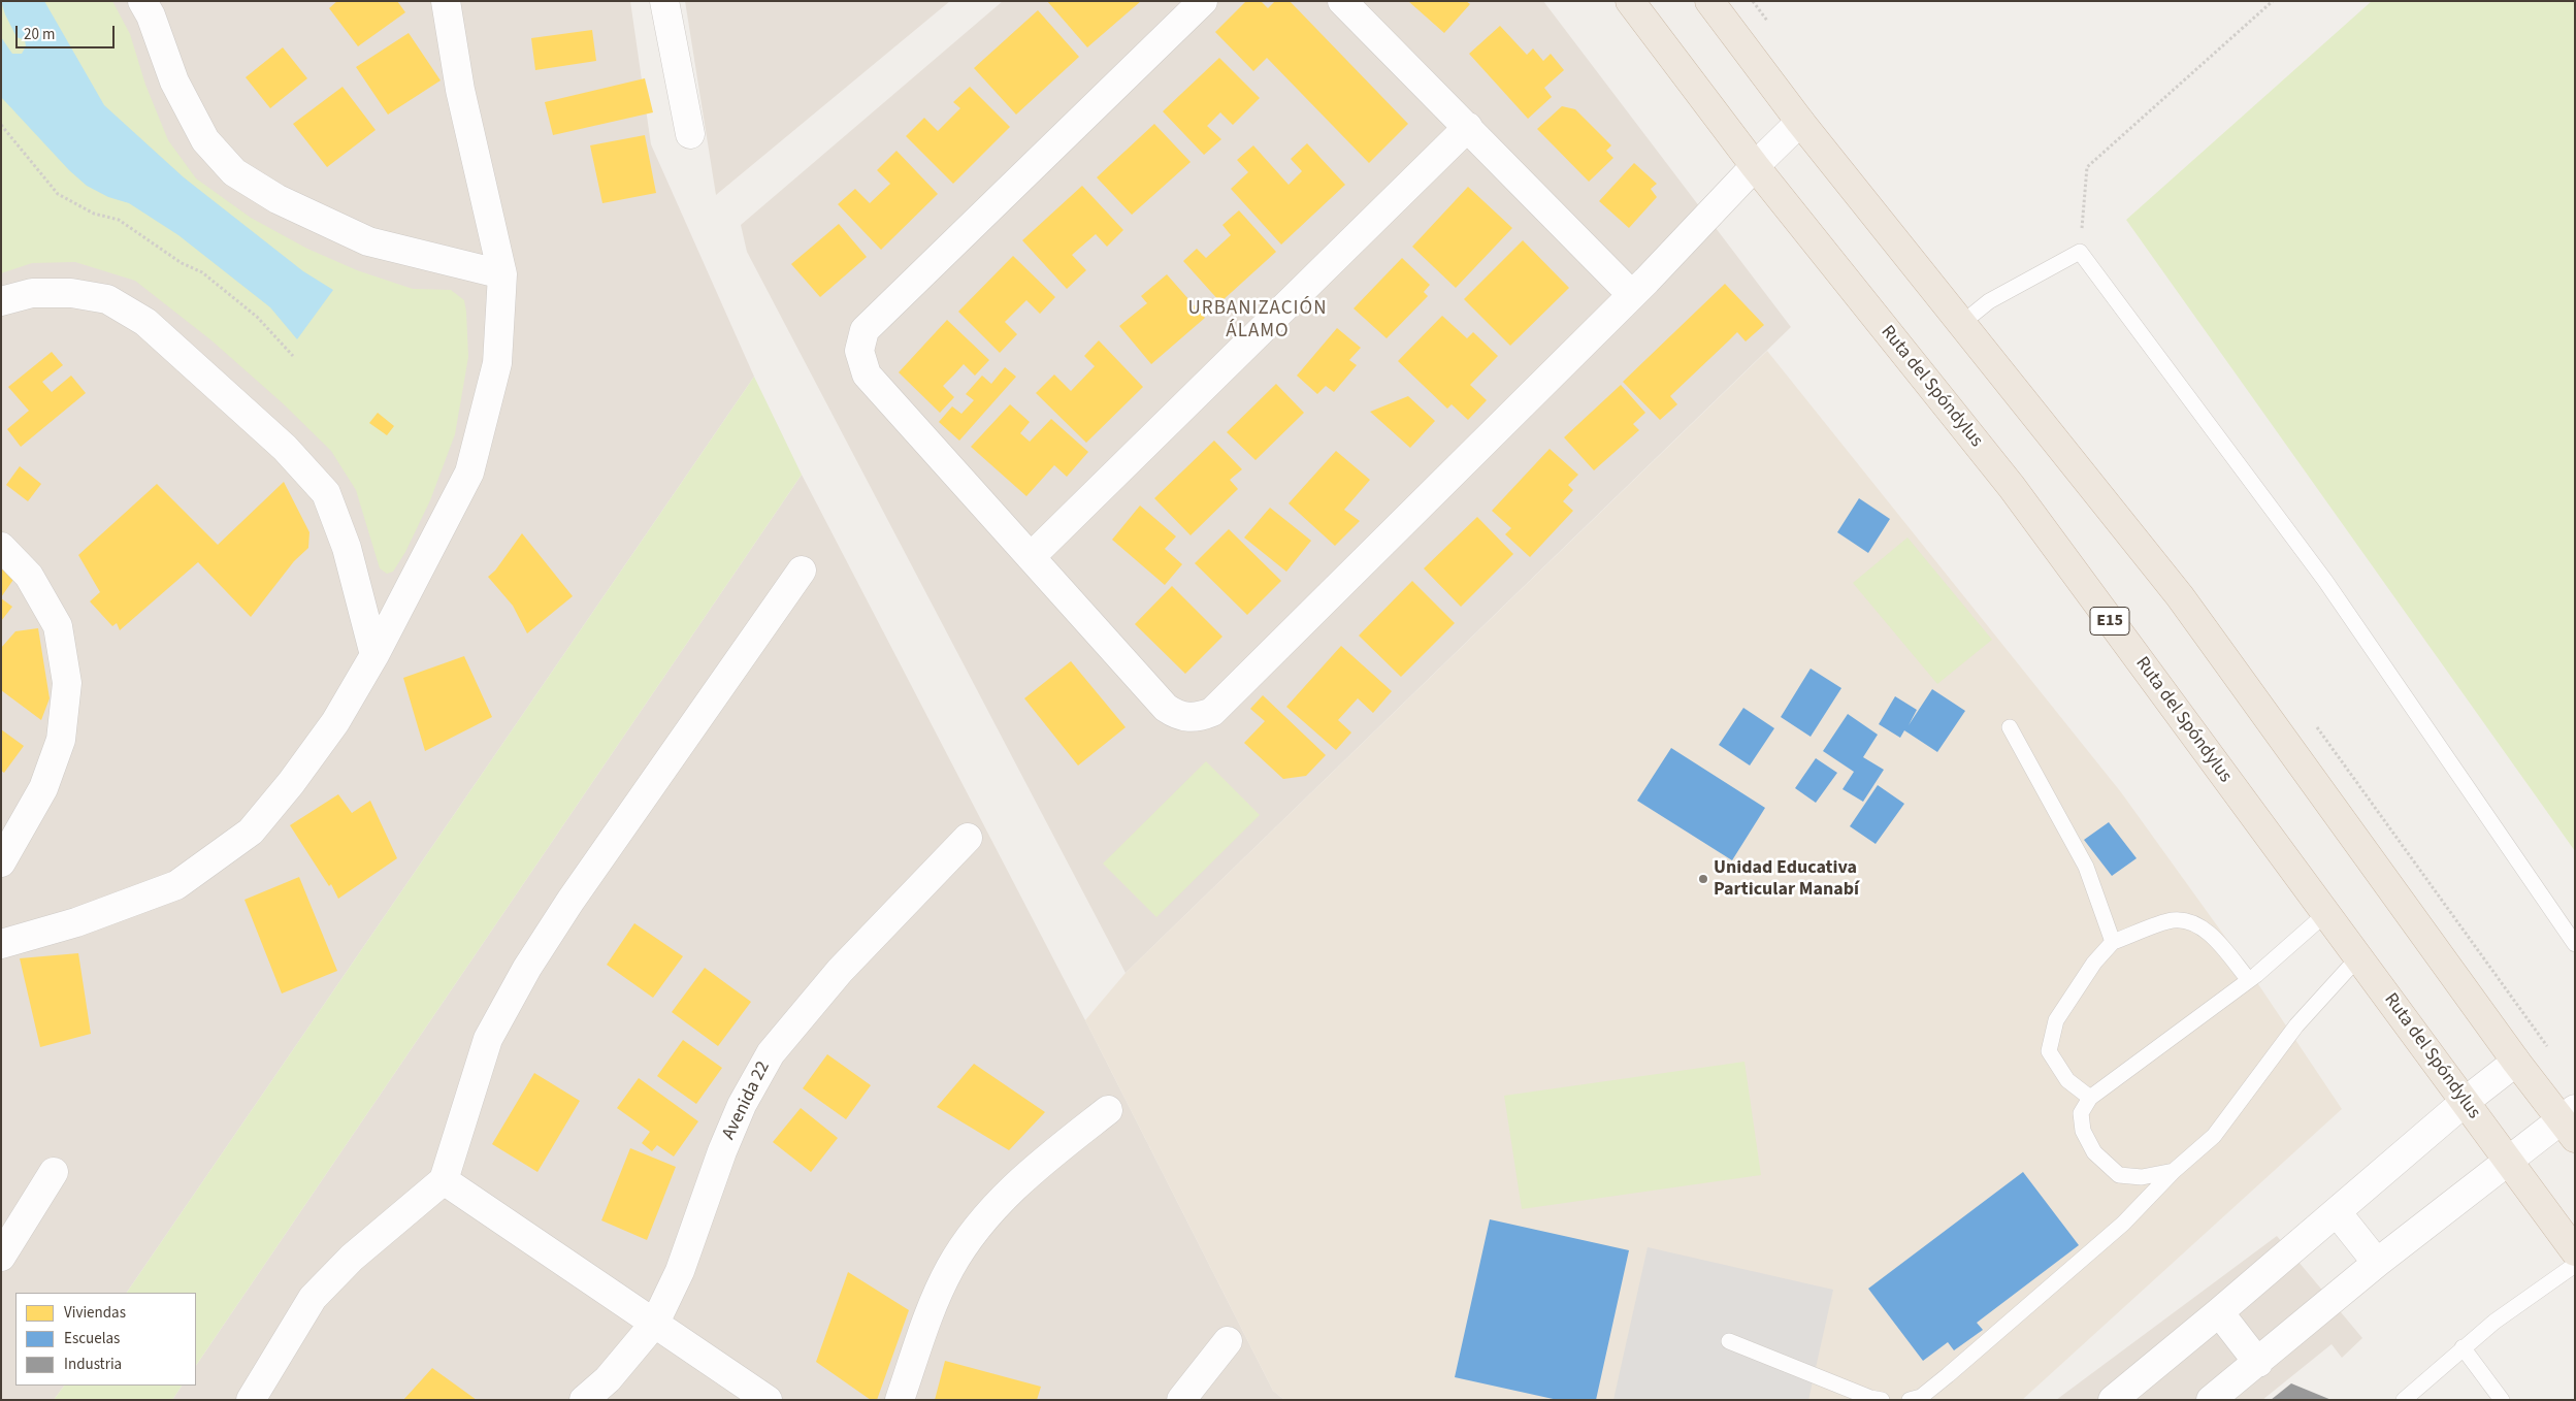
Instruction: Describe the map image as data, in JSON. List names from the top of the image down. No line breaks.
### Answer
{"streets":{"highway":["Ruta del Spóndylus","E15"],"street":["Avenida 22"]},"districts":["URBANIZACIÓN ÁLAMO"],"places":["Unidad Educativa Particular Manabí"],"legend":["Viviendas","Escuelas","Industria"],"scale_bar":"20 m"}
